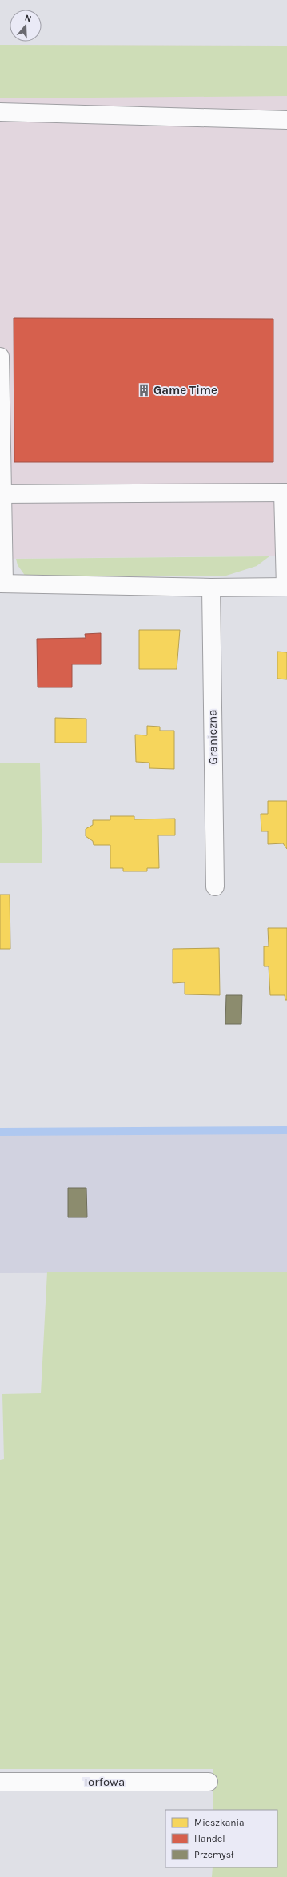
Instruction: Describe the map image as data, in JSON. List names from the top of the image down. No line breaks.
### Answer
{"streets":{"street":["Graniczna","Torfowa"]},"places":{"building":["Game Time"]},"legend":["Mieszkania","Handel","Przemysł"],"north":"top"}
